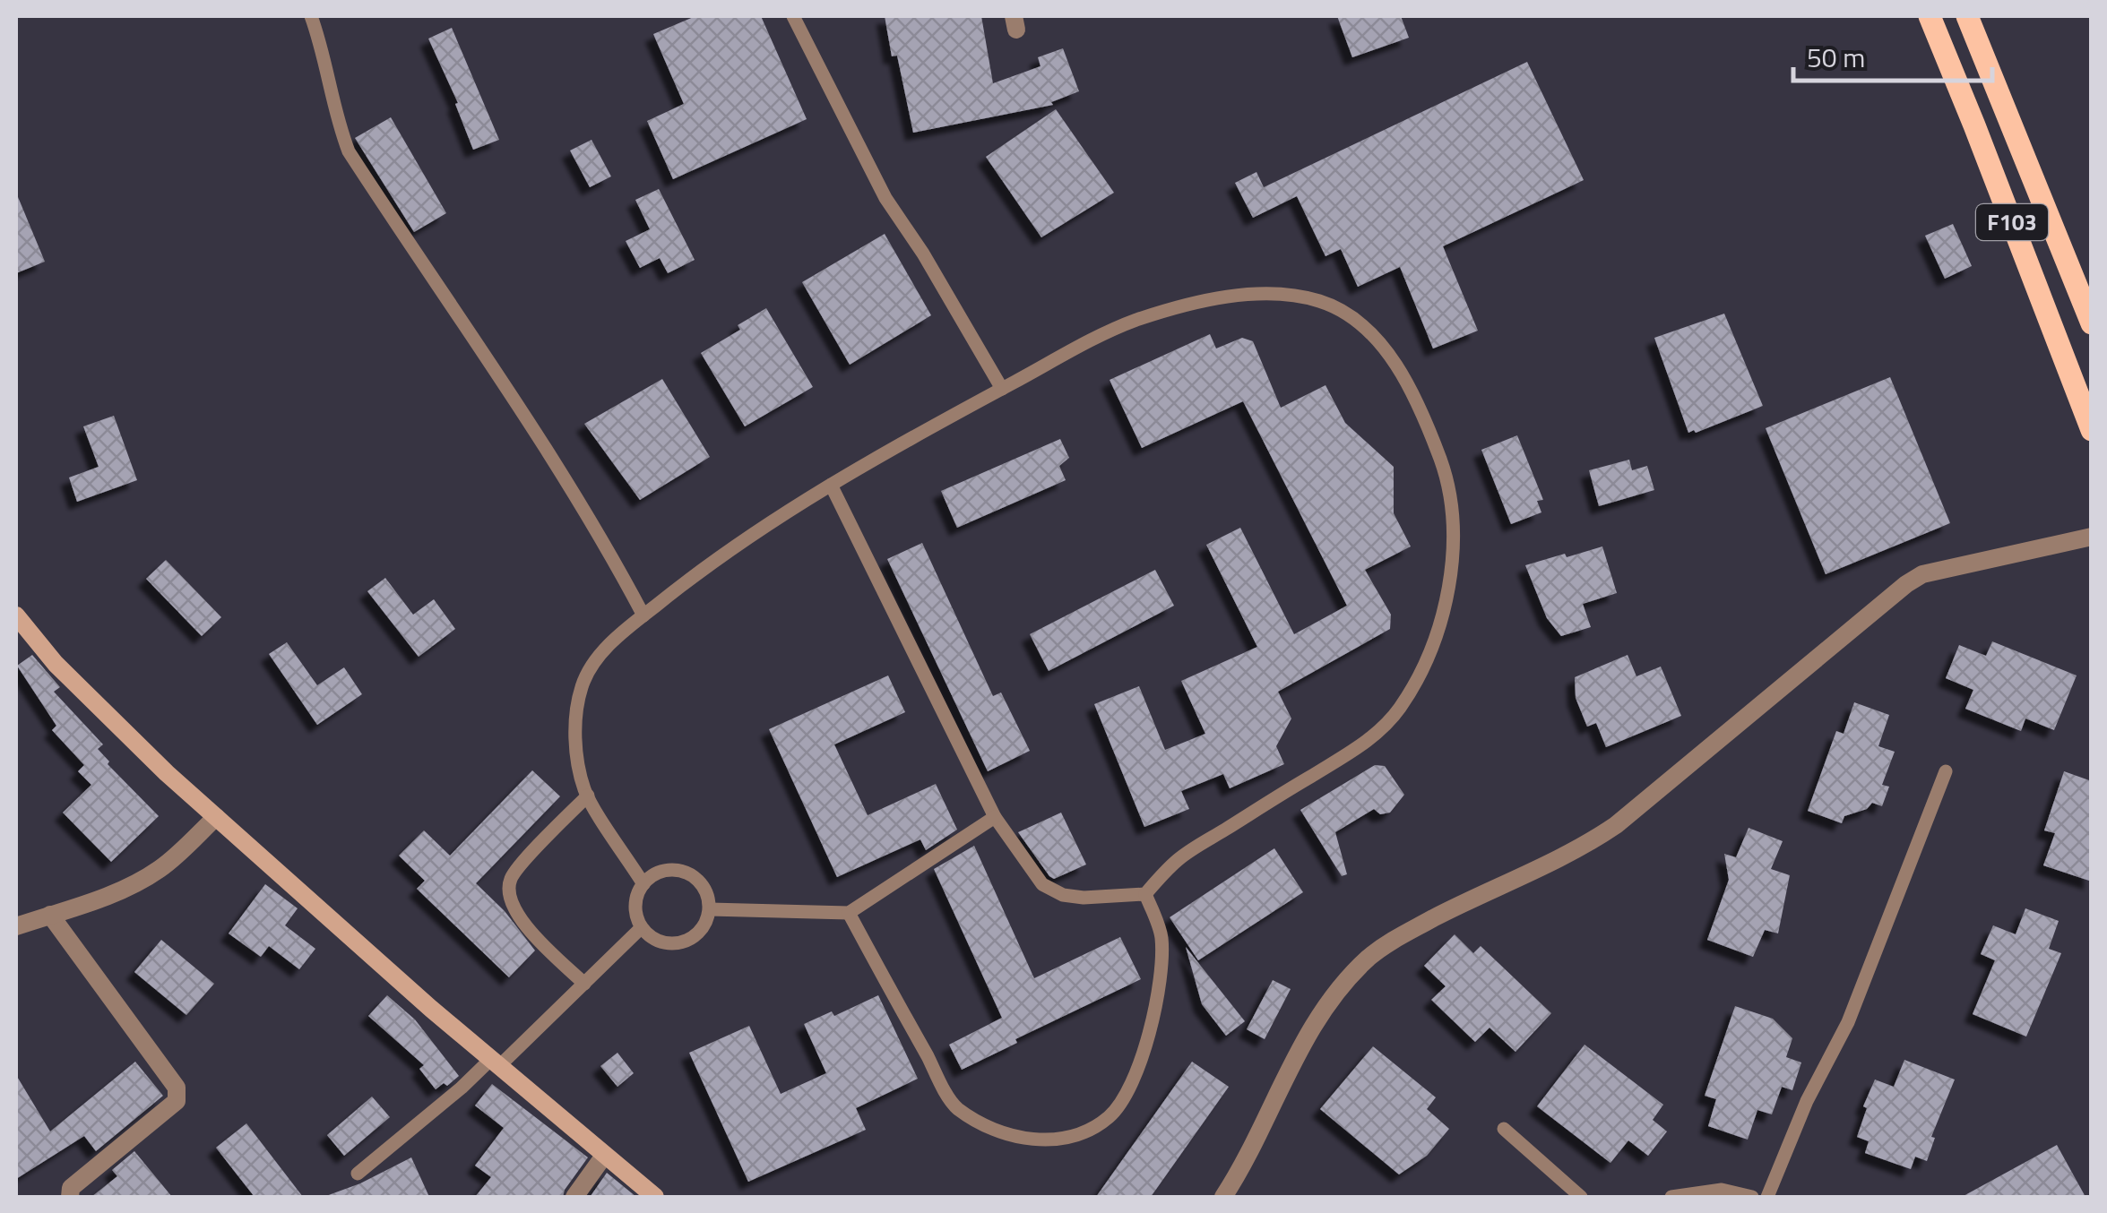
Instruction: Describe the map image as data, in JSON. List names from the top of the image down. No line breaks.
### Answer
{"streets":{"main road":["F103"]},"scale_bar":"50 m"}
